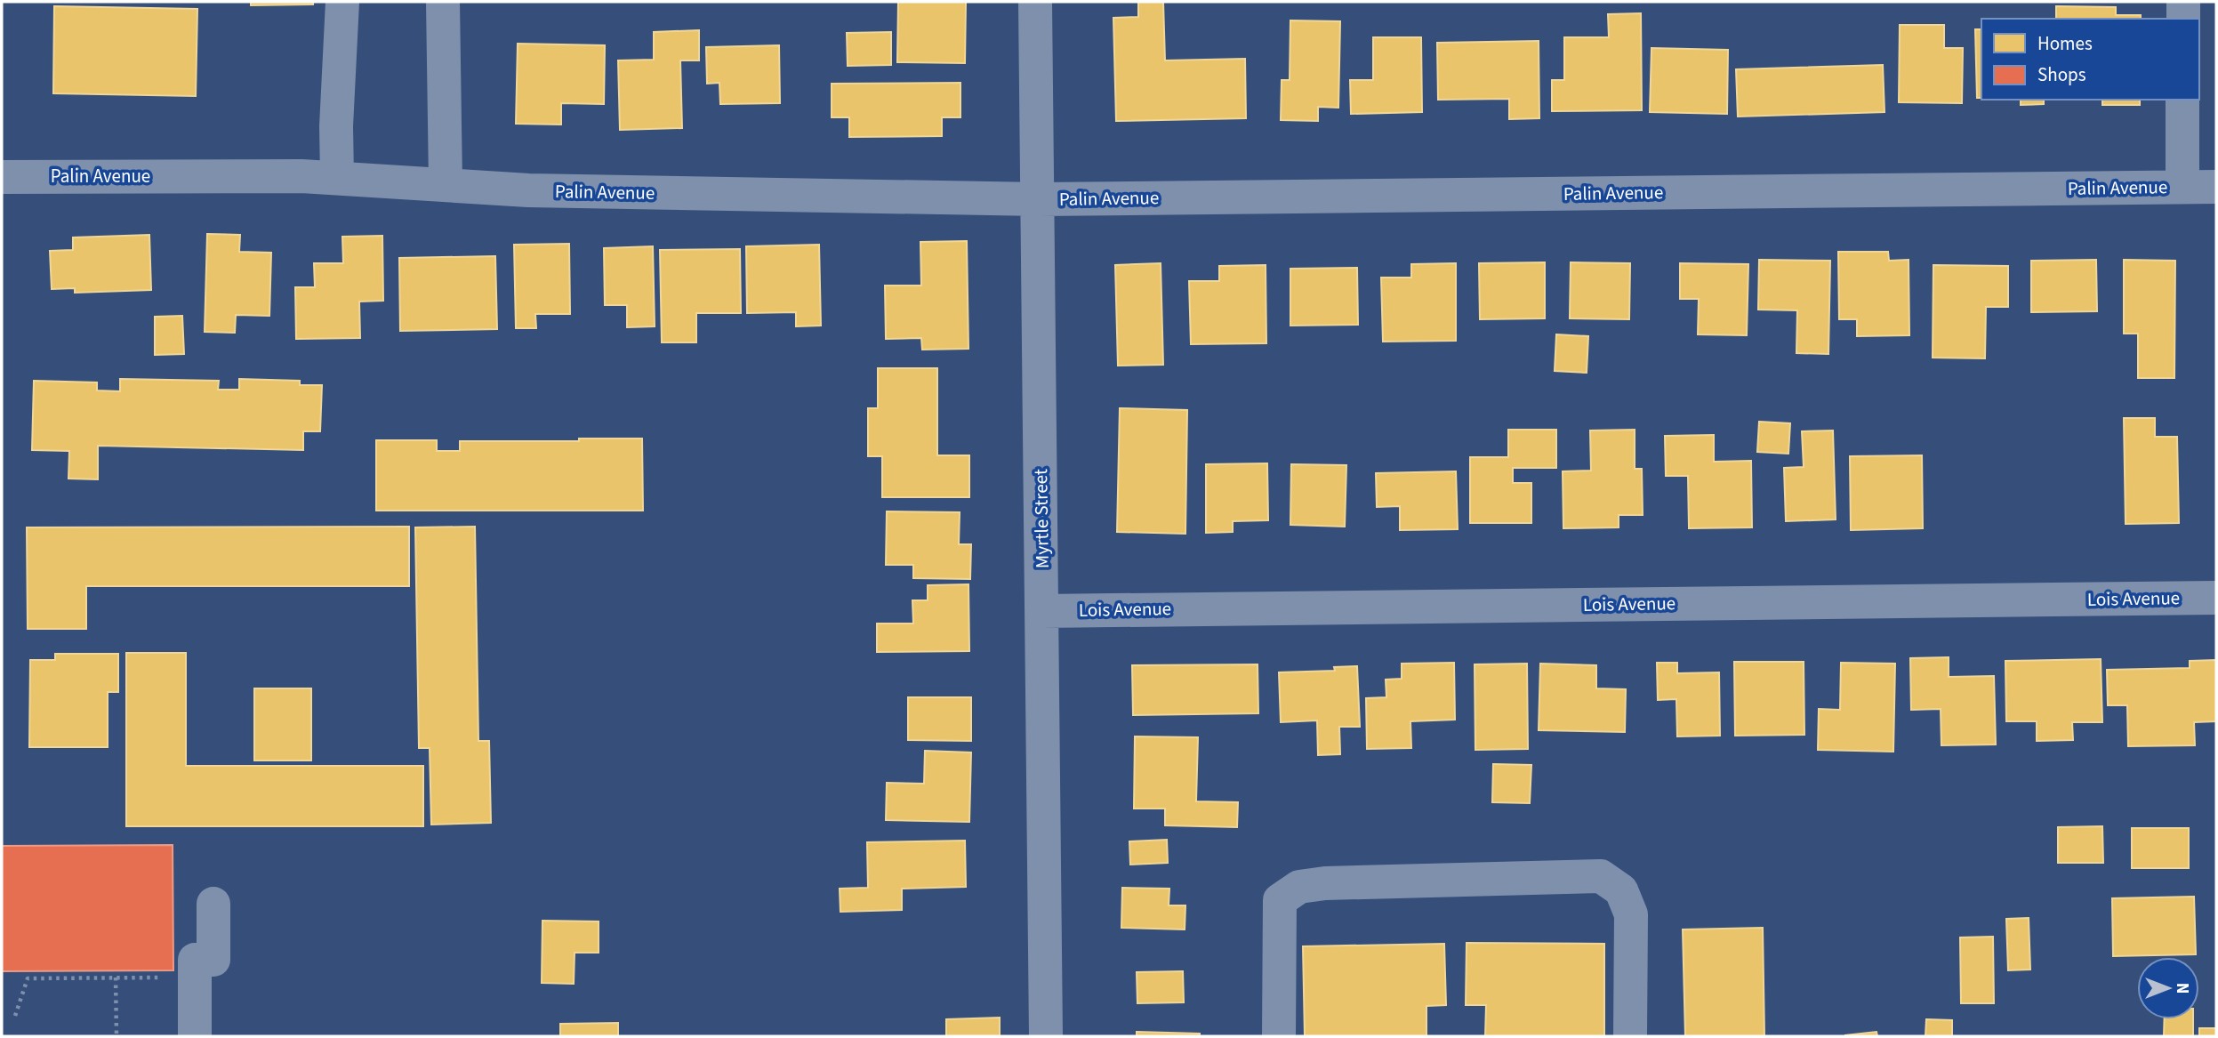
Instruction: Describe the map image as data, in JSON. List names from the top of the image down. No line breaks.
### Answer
{"streets":{"street":["Palin Avenue","Myrtle Street","Lois Avenue"]},"crossings":[["Palin Avenue","Myrtle Street"],["Myrtle Street","Lois Avenue"]],"legend":["Homes","Shops"],"north":"right"}
